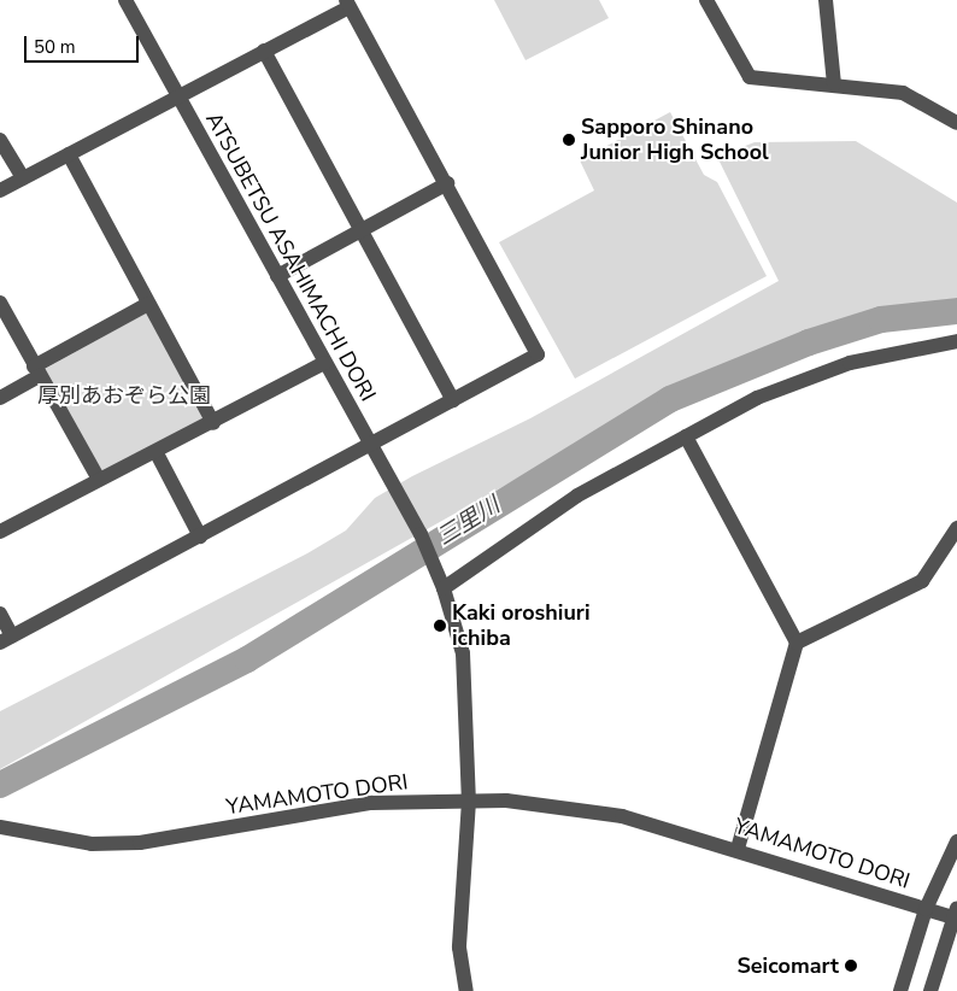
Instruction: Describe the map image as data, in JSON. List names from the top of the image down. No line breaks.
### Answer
{"streets":{"street":["ATSUBETSU ASAHIMACHI DORI","YAMAMOTO DORI"]},"water":["三里川"],"parks":["厚別あおぞら公園"],"places":["Sapporo Shinano Junior High School","Kaki oroshiuri ichiba","Seicomart"],"scale_bar":"50 m"}
